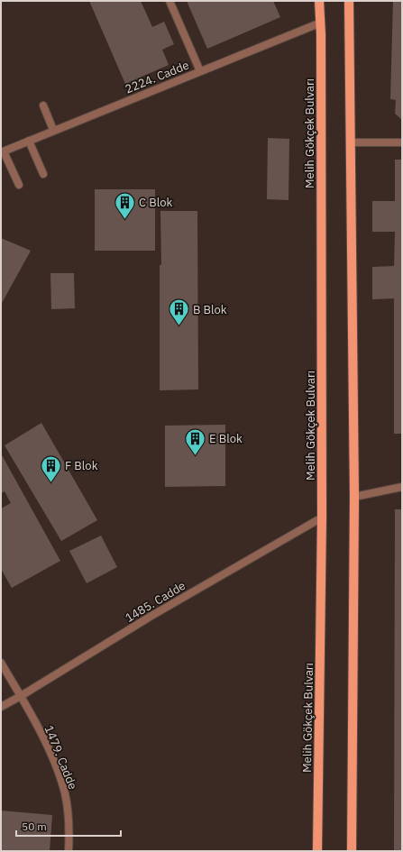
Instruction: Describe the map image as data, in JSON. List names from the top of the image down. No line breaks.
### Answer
{"streets":{"main road":["Melih Gökçek Bulvarı"],"street":["2224. Cadde","1485. Cadde","1479. Cadde"]},"crossings":[["2224. Cadde","Melih Gökçek Bulvarı"],["Melih Gökçek Bulvarı","1485. Cadde"],["1485. Cadde","1479. Cadde"]],"places":{"building":["C Blok","B Blok","E Blok","F Blok"]},"scale_bar":"50 m"}
